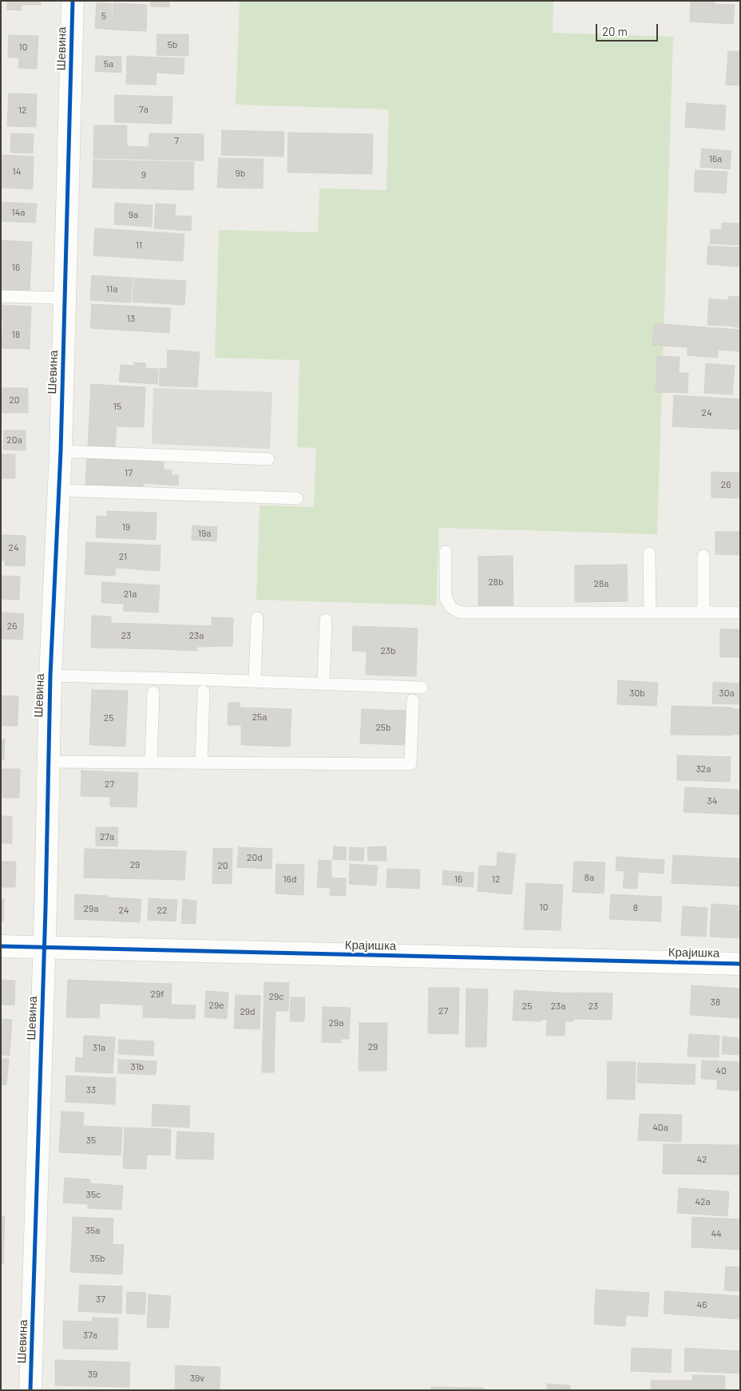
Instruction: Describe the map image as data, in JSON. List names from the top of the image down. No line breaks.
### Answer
{"streets":{"street":["Шевина","Крајишка"]},"crossings":[["Шевина","Крајишка"]],"house_numbers":["5","5b","10","5a","7a","12","7","16a","14","9b","9","14a","9a","11","16","11a","13","18","20","15","24","20a","17","26","19","19a","24","21","28b","28a","21a","26","23","23a","23b","30b","30a","25a","25","25b","32a","27","34","27a","20d","29","20","8a","16d","16","12","10","8","29a","24","22","29f","29c","38","29e","25","23a","23","27","29d","29a","29","31a","31b","40","33","40a","35","42","35c","42a","35a","44","35b","37","46","37a","39","39v"],"scale_bar":"20 m"}
